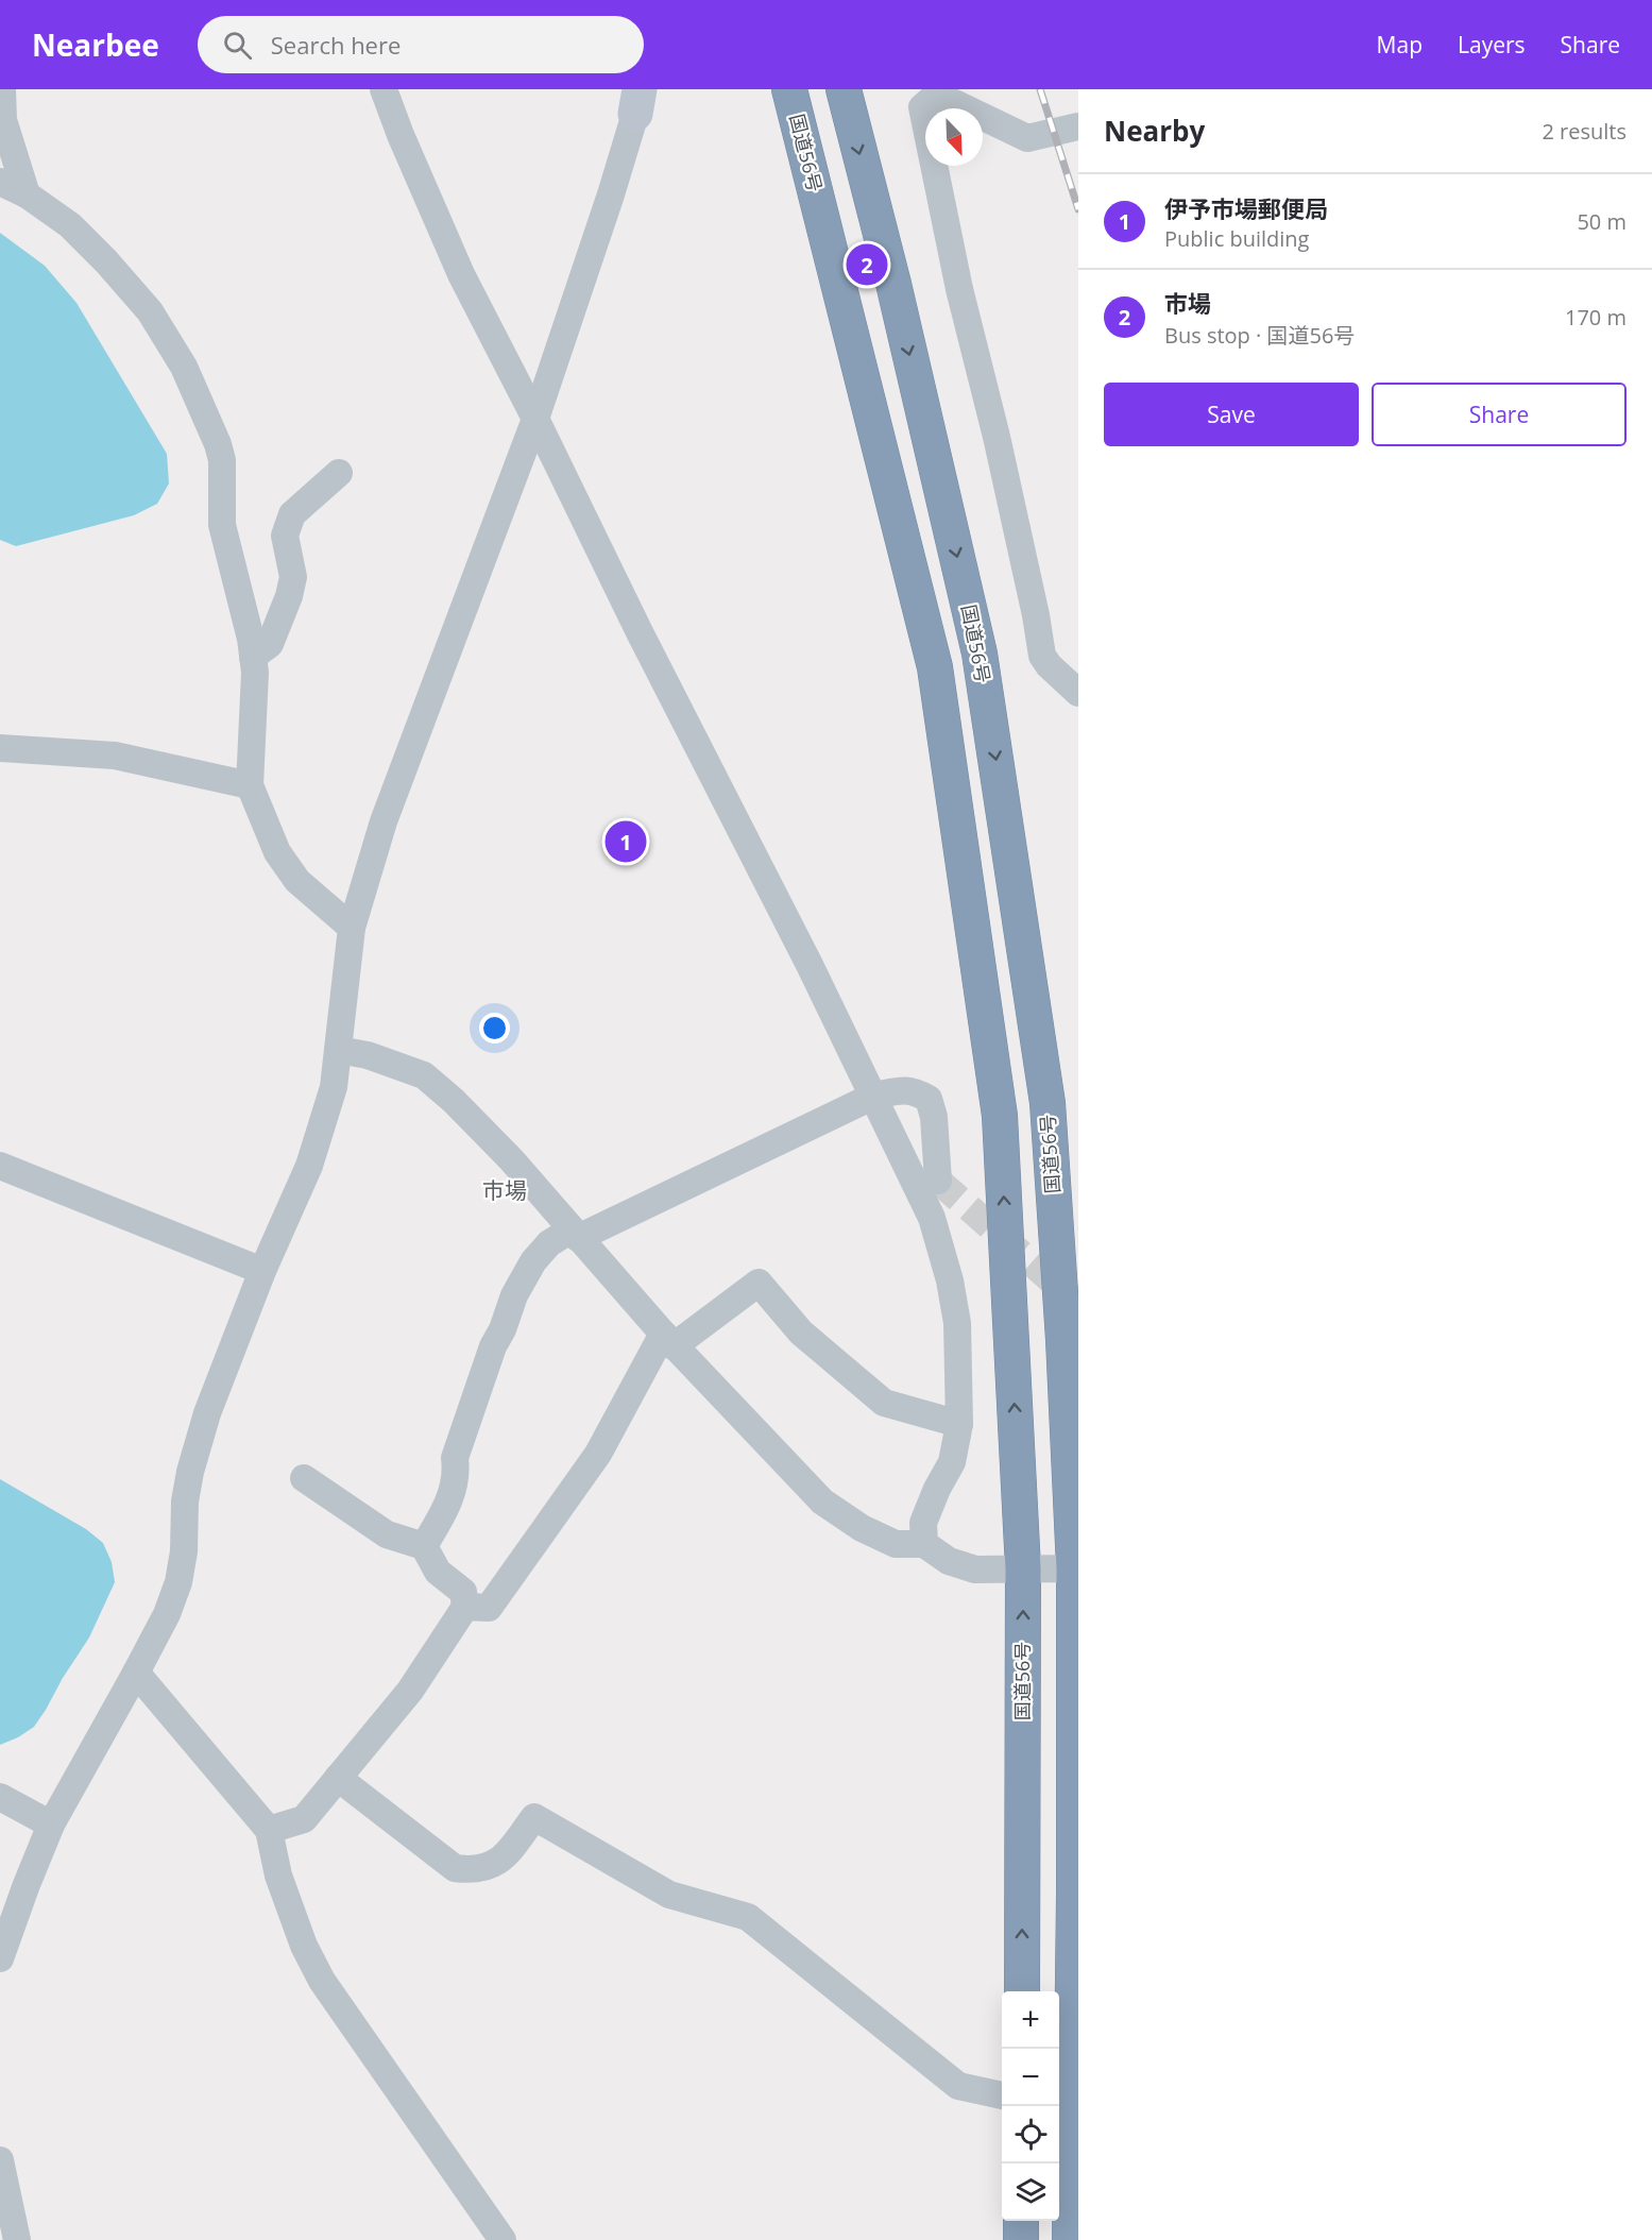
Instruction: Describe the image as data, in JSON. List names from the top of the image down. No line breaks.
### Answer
{"streets":{"highway":["国道56号"]},"districts":["市場"],"north":"bottom right","page":{"header":"Nearbee","search":"Search here","nav":["Map","Layers","Share"],"heading":["Nearby","2 results"],"list":[{"mark":"1","name":"伊予市場郵便局","note":"Public building","value":"50 m"},{"mark":"2","name":"市場","note":"Bus stop · 国道56号","value":"170 m"}],"pins":["2","1"],"buttons":["Save","Share"],"map_buttons":["+","−"]}}
